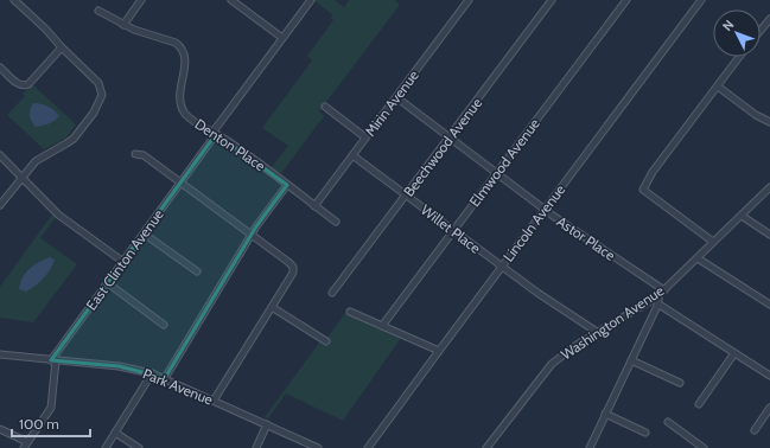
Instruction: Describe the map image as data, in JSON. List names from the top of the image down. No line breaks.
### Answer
{"streets":{"street":["Mirin Avenue","Denton Place","Beechwood Avenue","Elmwood Avenue","Lincoln Avenue","Willet Place","Astor Place","East Clinton Avenue","Washington Avenue","Park Avenue"]},"crossings":[["Mirin Avenue","Denton Place"],["Mirin Avenue","Willet Place"],["Mirin Avenue","Astor Place"],["Denton Place","East Clinton Avenue"],["Beechwood Avenue","Willet Place"],["Beechwood Avenue","Astor Place"],["Elmwood Avenue","Willet Place"],["Elmwood Avenue","Astor Place"],["Lincoln Avenue","Willet Place"],["Lincoln Avenue","Astor Place"],["Willet Place","Washington Avenue"],["Astor Place","Washington Avenue"],["East Clinton Avenue","Park Avenue"]],"scale_bar":"100 m","north":"top left"}
